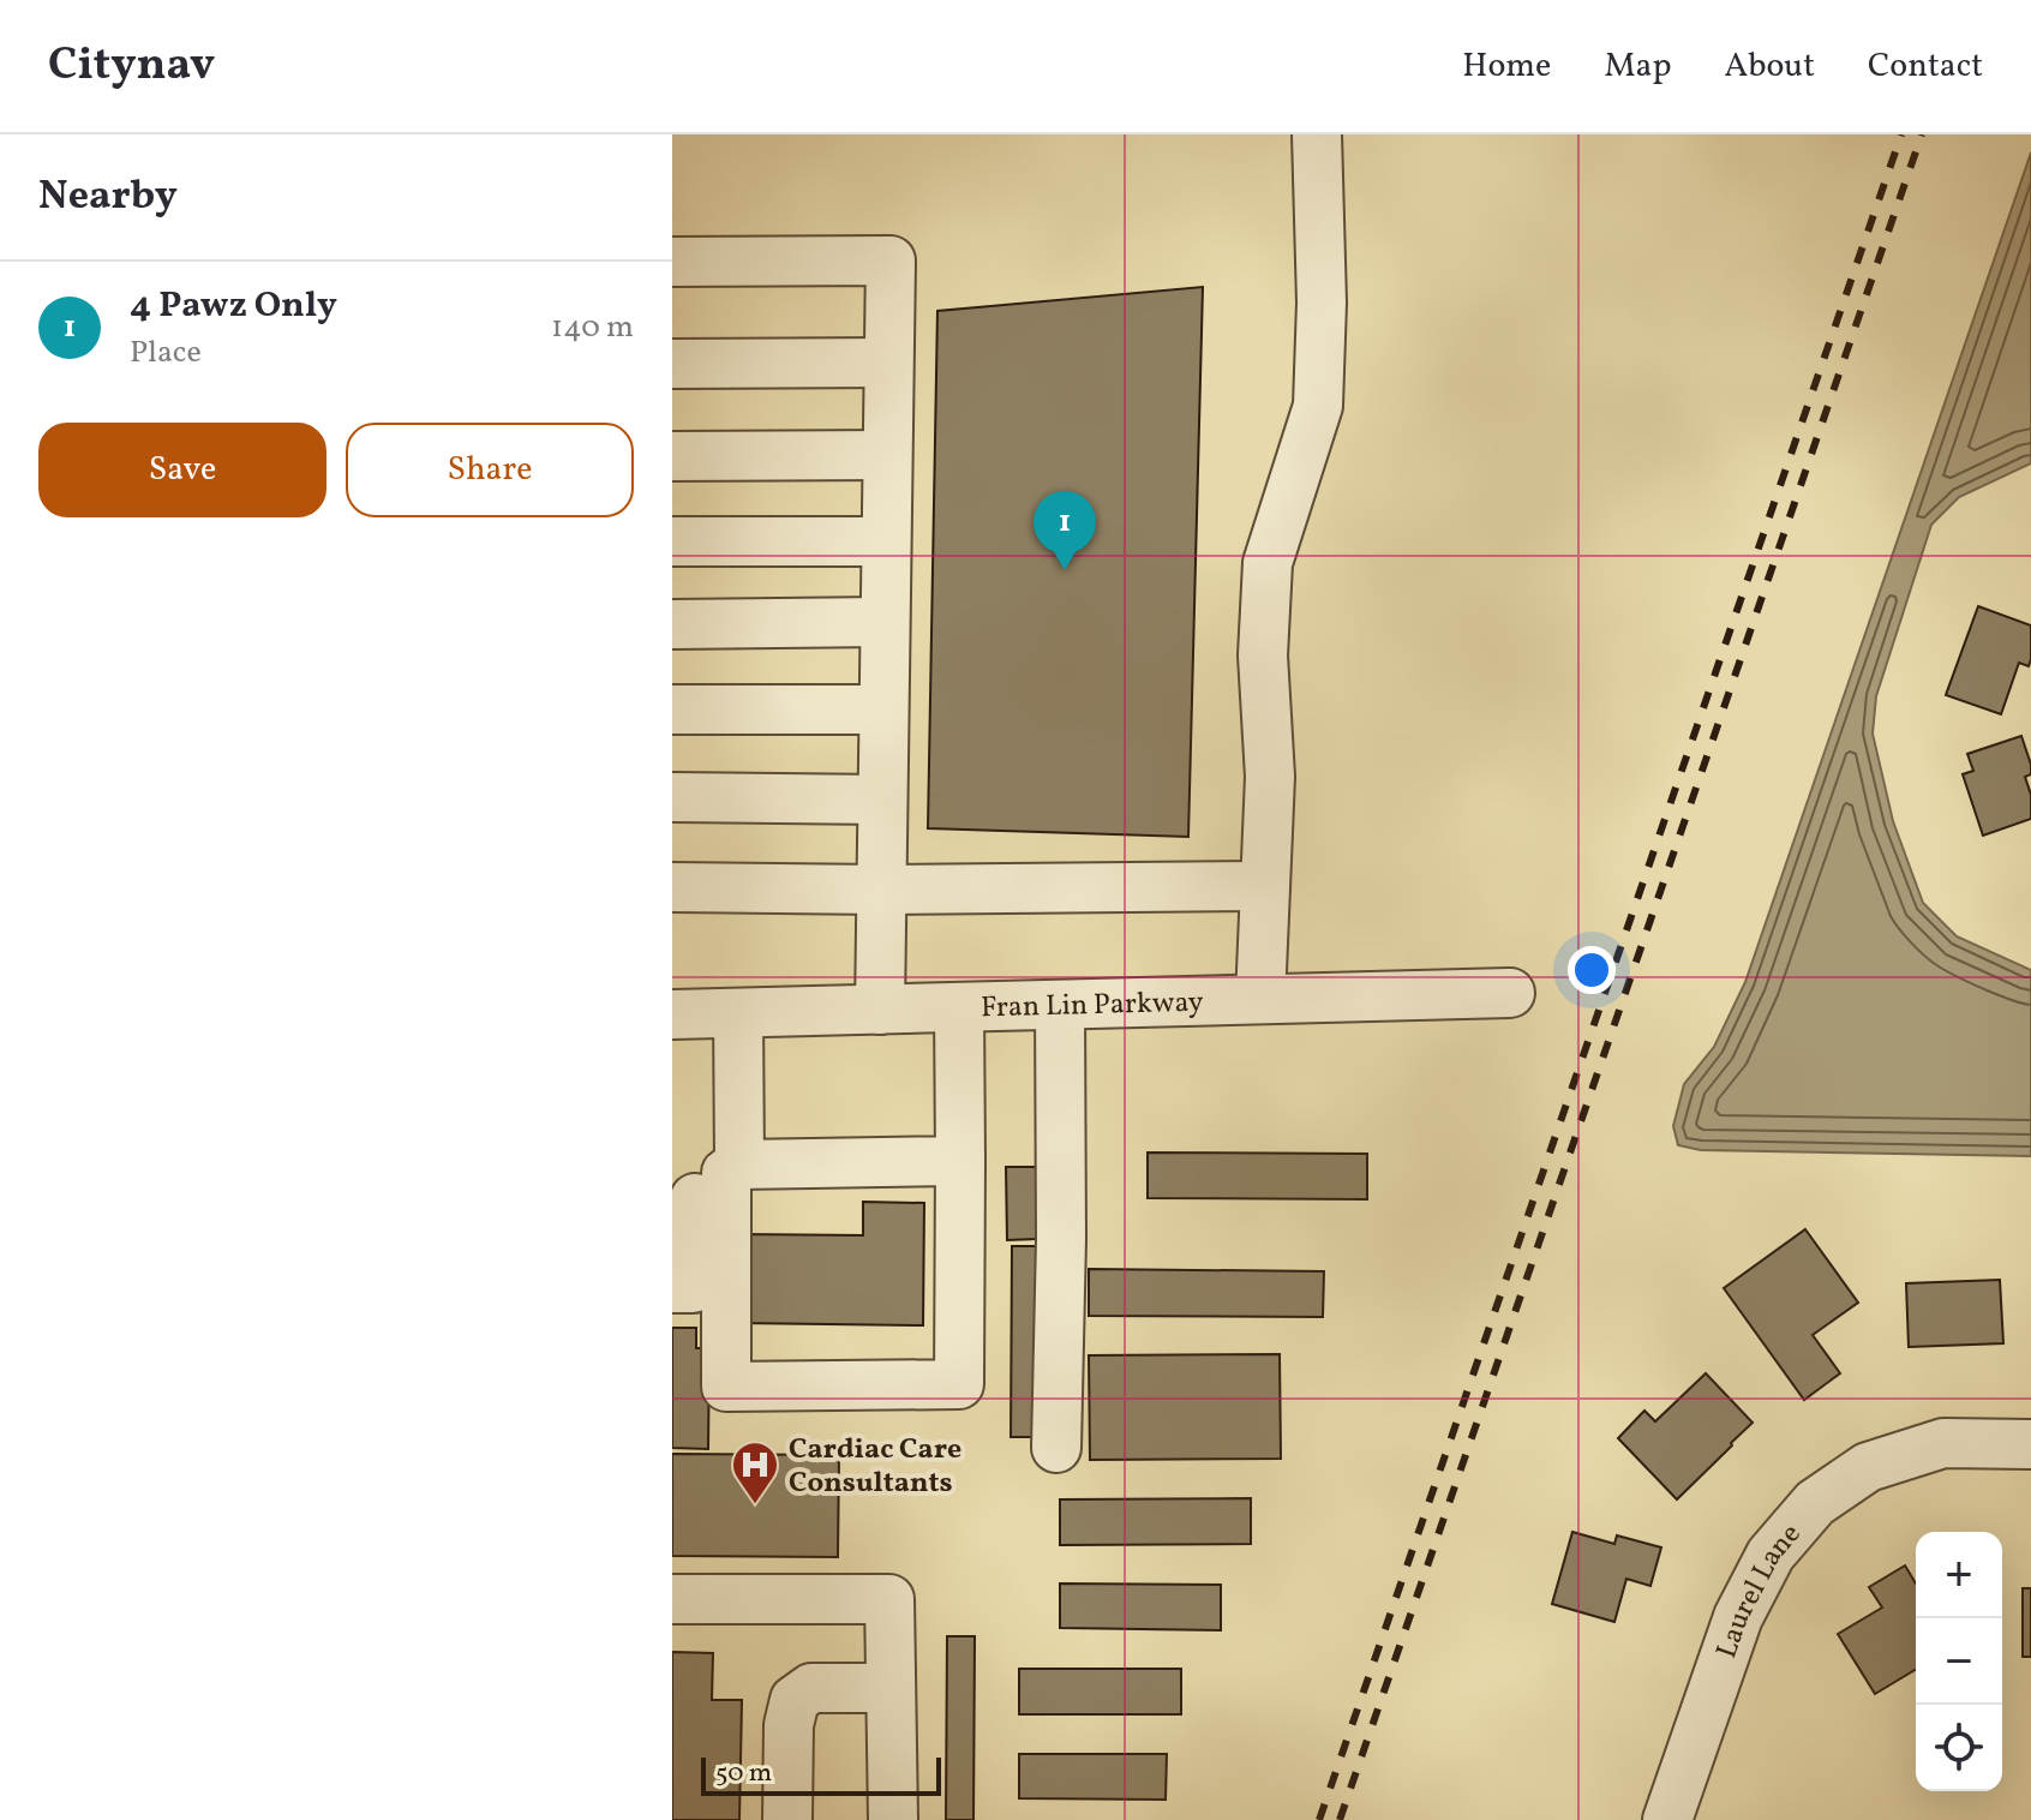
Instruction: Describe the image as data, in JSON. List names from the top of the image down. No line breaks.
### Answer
{"streets":{"street":["Fran Lin Parkway","Laurel Lane"]},"places":{"hospital":["Cardiac Care Consultants"]},"scale_bar":"50 m","page":{"header":"Citynav","nav":["Home","Map","About","Contact"],"heading":"Nearby","list":[{"mark":"1","name":"4 Pawz Only","note":"Place","value":"140 m"}],"buttons":["Save","Share"],"pins":"1","map_buttons":["+","−"],"scale":"50 m"}}
